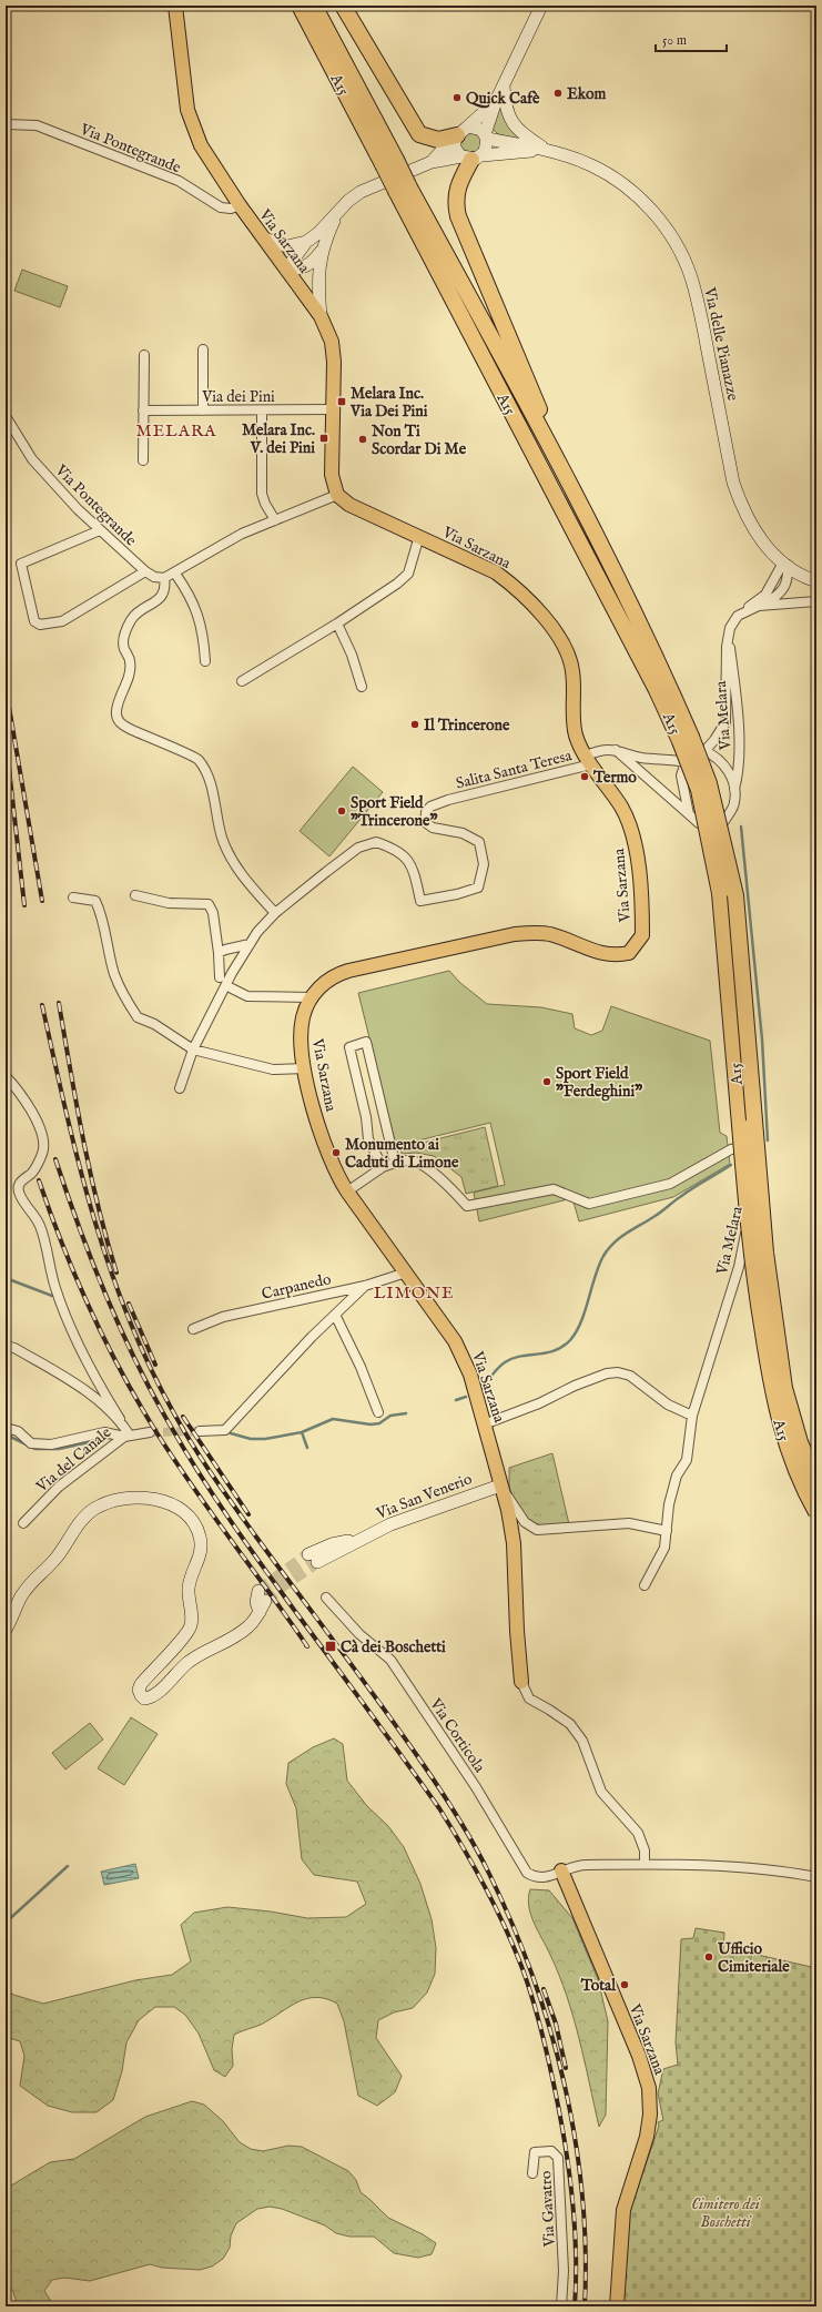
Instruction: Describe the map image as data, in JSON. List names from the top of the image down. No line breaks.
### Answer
{"streets":{"highway":["A15"],"main road":["Via Sarzana"],"street":["Via Pontegrande","Via delle Pianazze","Via dei Pini","Via Melara","Salita Santa Teresa","Carpanedo","Via del Canale","Via San Venerio","Via Corticola","Via Gavatro"]},"crossings":[["Via Pontegrande","Via Sarzana"],["Via Sarzana","Via delle Pianazze"],["Via Sarzana","Via dei Pini"],["Via Sarzana","Salita Santa Teresa"],["Via Sarzana","Carpanedo"],["Via Sarzana","Via San Venerio"],["Via Sarzana","Via Corticola"],["Via delle Pianazze","Via Melara"]],"districts":["MELARA","LIMONE"],"parks":["Cimitero dei Boschetti"],"places":{"other":["Ekom","Quick Cafè","Non Ti Scordar Di Me","Il Trincerone","Termo","Sport Field \"Trincerone\"","Sport Field \"Ferdeghini\"","Monumento ai Caduti di Limone","Ufficio Cimiteriale","Total"],"transit":["Melara Inc. Via Dei Pini","Melara Inc. V. dei Pini","Cà dei Boschetti"]},"scale_bar":"50 m"}
